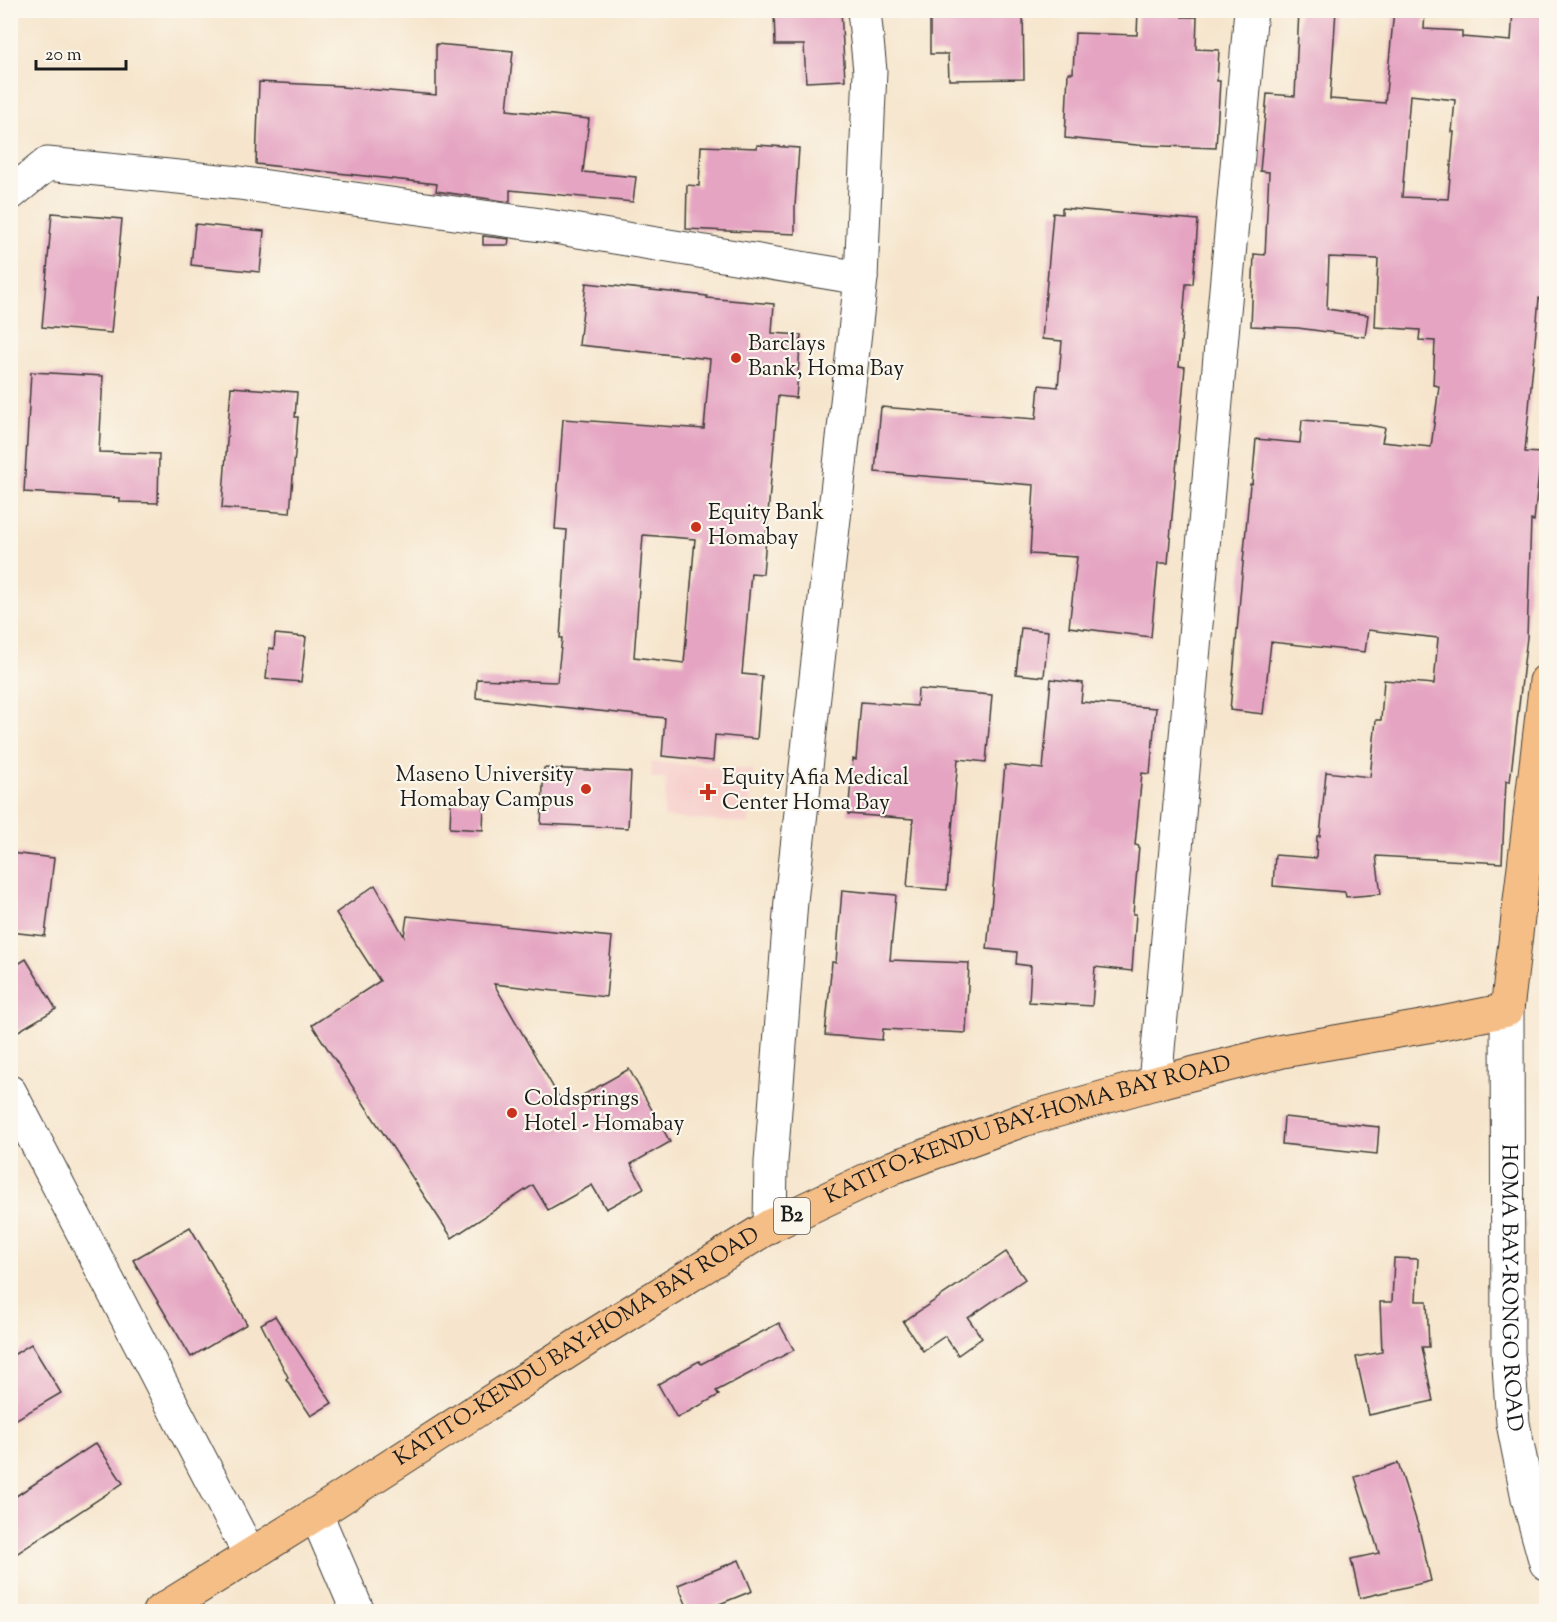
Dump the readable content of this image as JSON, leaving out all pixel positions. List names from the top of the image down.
{
  "streets": {
    "highway": ["KATITO-KENDU BAY-HOMA BAY ROAD", "B2"],
    "street": ["HOMA BAY-RONGO ROAD"]
  },
  "crossings": [
    ["KATITO-KENDU BAY-HOMA BAY ROAD", "HOMA BAY-RONGO ROAD"]
  ],
  "places": {
    "other": [
      "Barclays Bank, Homa Bay",
      "Equity Bank Homabay",
      "Maseno University Homabay Campus",
      "Coldsprings Hotel - Homabay"
    ],
    "health": ["Equity Afia Medical Center Homa Bay"]
  },
  "scale_bar": "20 m"
}
